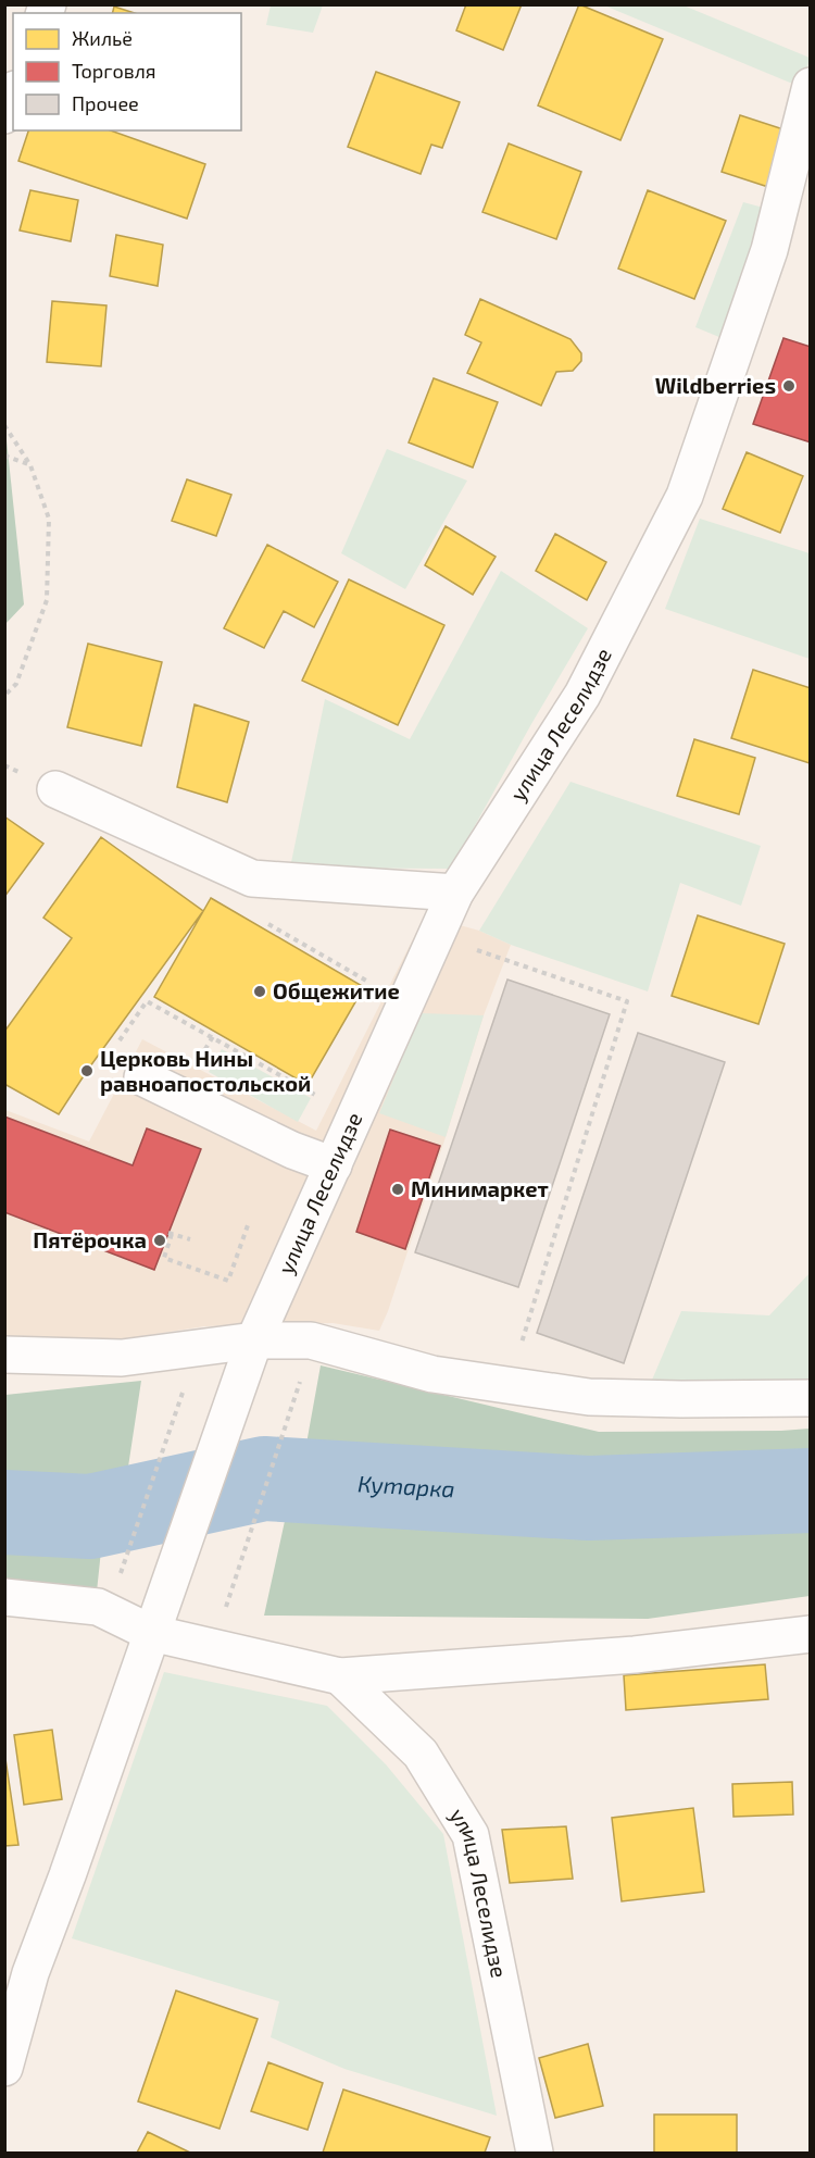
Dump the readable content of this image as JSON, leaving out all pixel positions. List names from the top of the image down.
{
  "streets": {
    "street": ["улица Леселидзе"]
  },
  "water": ["Кутарка"],
  "places": [
    "Wildberries",
    "Общежитие",
    "Церковь Нины равноапостольской",
    "Минимаркет",
    "Пятёрочка"
  ],
  "legend": ["Жильё", "Торговля", "Прочее"]
}
